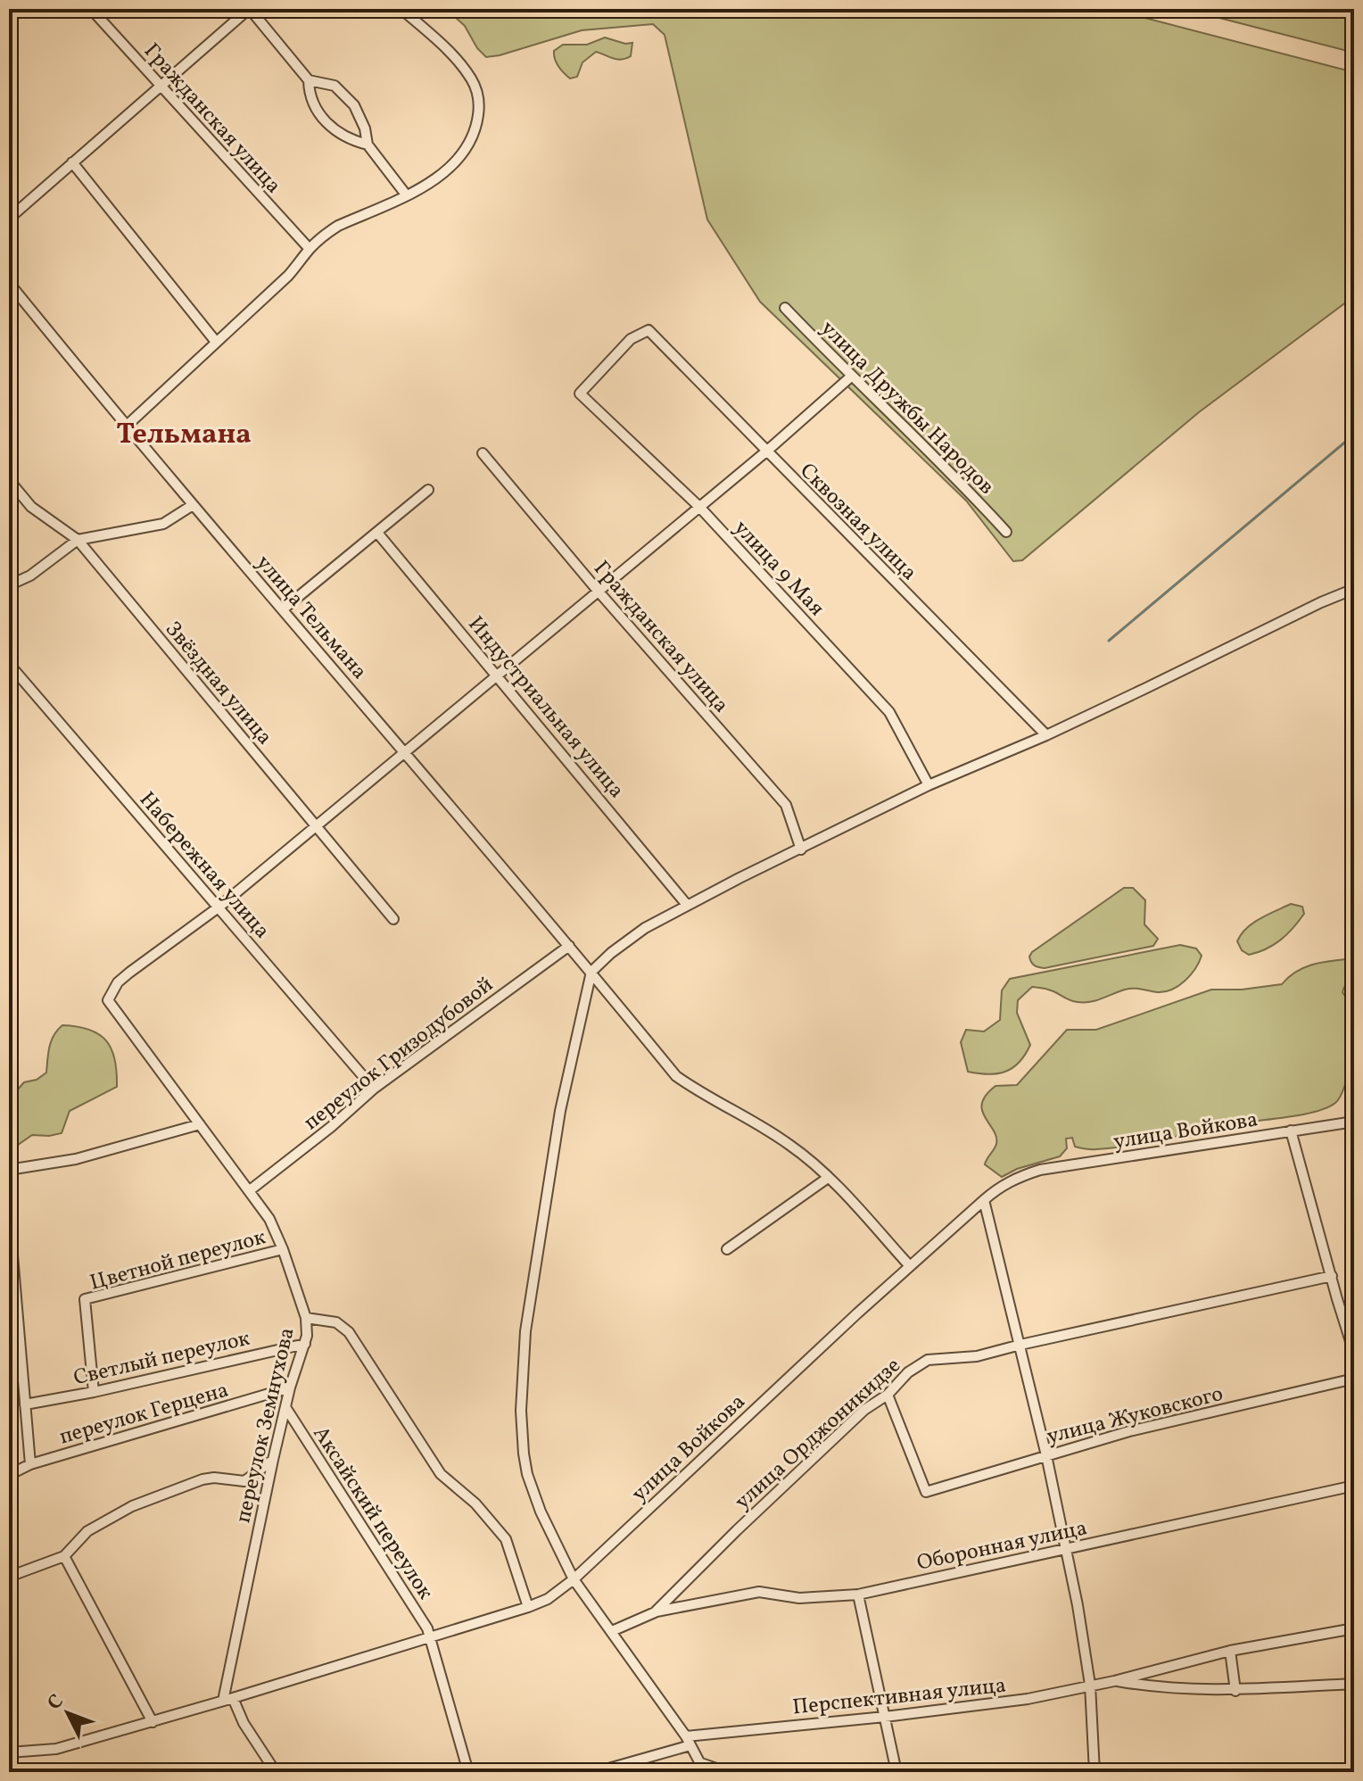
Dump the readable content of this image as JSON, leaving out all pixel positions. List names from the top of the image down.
{
  "streets": {
    "street": [
      "Гражданская улица",
      "улица Дружбы Народов",
      "Сквозная улица",
      "улица 9 Мая",
      "улица Тельмана",
      "Звёздная улица",
      "Индустриальная улица",
      "Набережная улица",
      "переулок Гризодубовой",
      "улица Войкова",
      "Цветной переулок",
      "Светлый переулок",
      "переулок Герцена",
      "улица Жуковского",
      "переулок Земнухова",
      "улица Орджоникидзе",
      "Аксайский переулок",
      "Оборонная улица",
      "Перспективная улица"
    ]
  },
  "crossings": [
    ["Сквозная улица", "улица 9 Мая"],
    ["улица Тельмана", "переулок Гризодубовой"],
    ["улица Тельмана", "улица Войкова"],
    ["Набережная улица", "переулок Гризодубовой"],
    ["Набережная улица", "переулок Земнухова"],
    ["переулок Гризодубовой", "переулок Земнухова"],
    ["улица Войкова", "переулок Земнухова"],
    ["улица Войкова", "Аксайский переулок"],
    ["Цветной переулок", "Светлый переулок"],
    ["Цветной переулок", "переулок Земнухова"],
    ["Светлый переулок", "переулок Земнухова"],
    ["переулок Герцена", "переулок Земнухова"],
    ["улица Жуковского", "улица Орджоникидзе"],
    ["переулок Земнухова", "Аксайский переулок"],
    ["улица Орджоникидзе", "Оборонная улица"]
  ],
  "districts": ["Тельмана"],
  "north": "top left"
}
